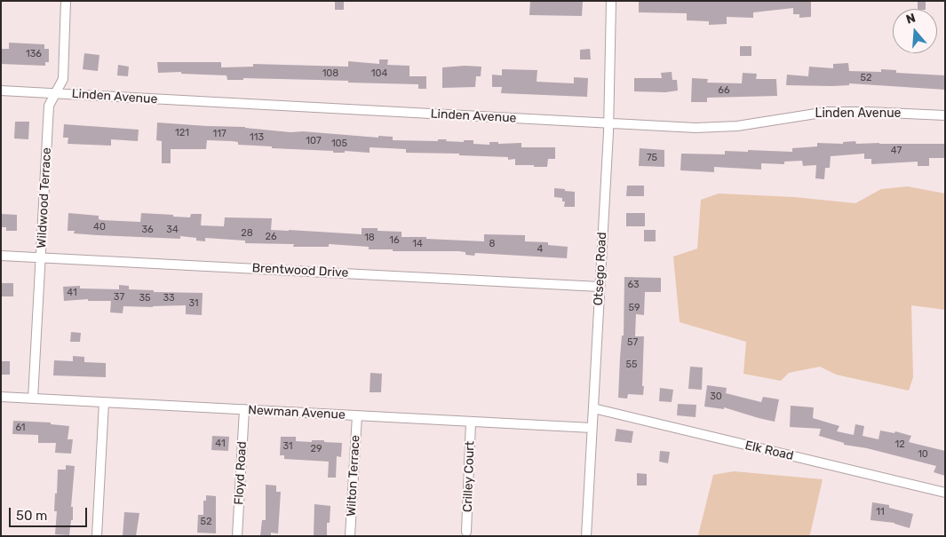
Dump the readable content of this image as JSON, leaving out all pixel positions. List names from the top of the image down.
{
  "streets": {
    "street": [
      "Linden Avenue",
      "Wildwood Terrace",
      "Otsego Road",
      "Brentwood Drive",
      "Newman Avenue",
      "Elk Road",
      "Floyd Road",
      "Wilton Terrace",
      "Crilley Court"
    ]
  },
  "crossings": [
    ["Linden Avenue", "Wildwood Terrace"],
    ["Linden Avenue", "Otsego Road"],
    ["Wildwood Terrace", "Brentwood Drive"],
    ["Wildwood Terrace", "Newman Avenue"],
    ["Otsego Road", "Brentwood Drive"],
    ["Otsego Road", "Newman Avenue"],
    ["Otsego Road", "Elk Road"],
    ["Newman Avenue", "Floyd Road"],
    ["Newman Avenue", "Wilton Terrace"],
    ["Newman Avenue", "Crilley Court"]
  ],
  "house_numbers": [
    "136",
    "108",
    "104",
    "52",
    "66",
    "121",
    "117",
    "113",
    "107",
    "105",
    "47",
    "75",
    "40",
    "36",
    "34",
    "28",
    "26",
    "18",
    "16",
    "14",
    "8",
    "4",
    "63",
    "41",
    "37",
    "35",
    "33",
    "31",
    "59",
    "57",
    "55",
    "30",
    "61",
    "41",
    "12",
    "31",
    "29",
    "10",
    "11",
    "52"
  ],
  "scale_bar": "50 m",
  "north": "top"
}
